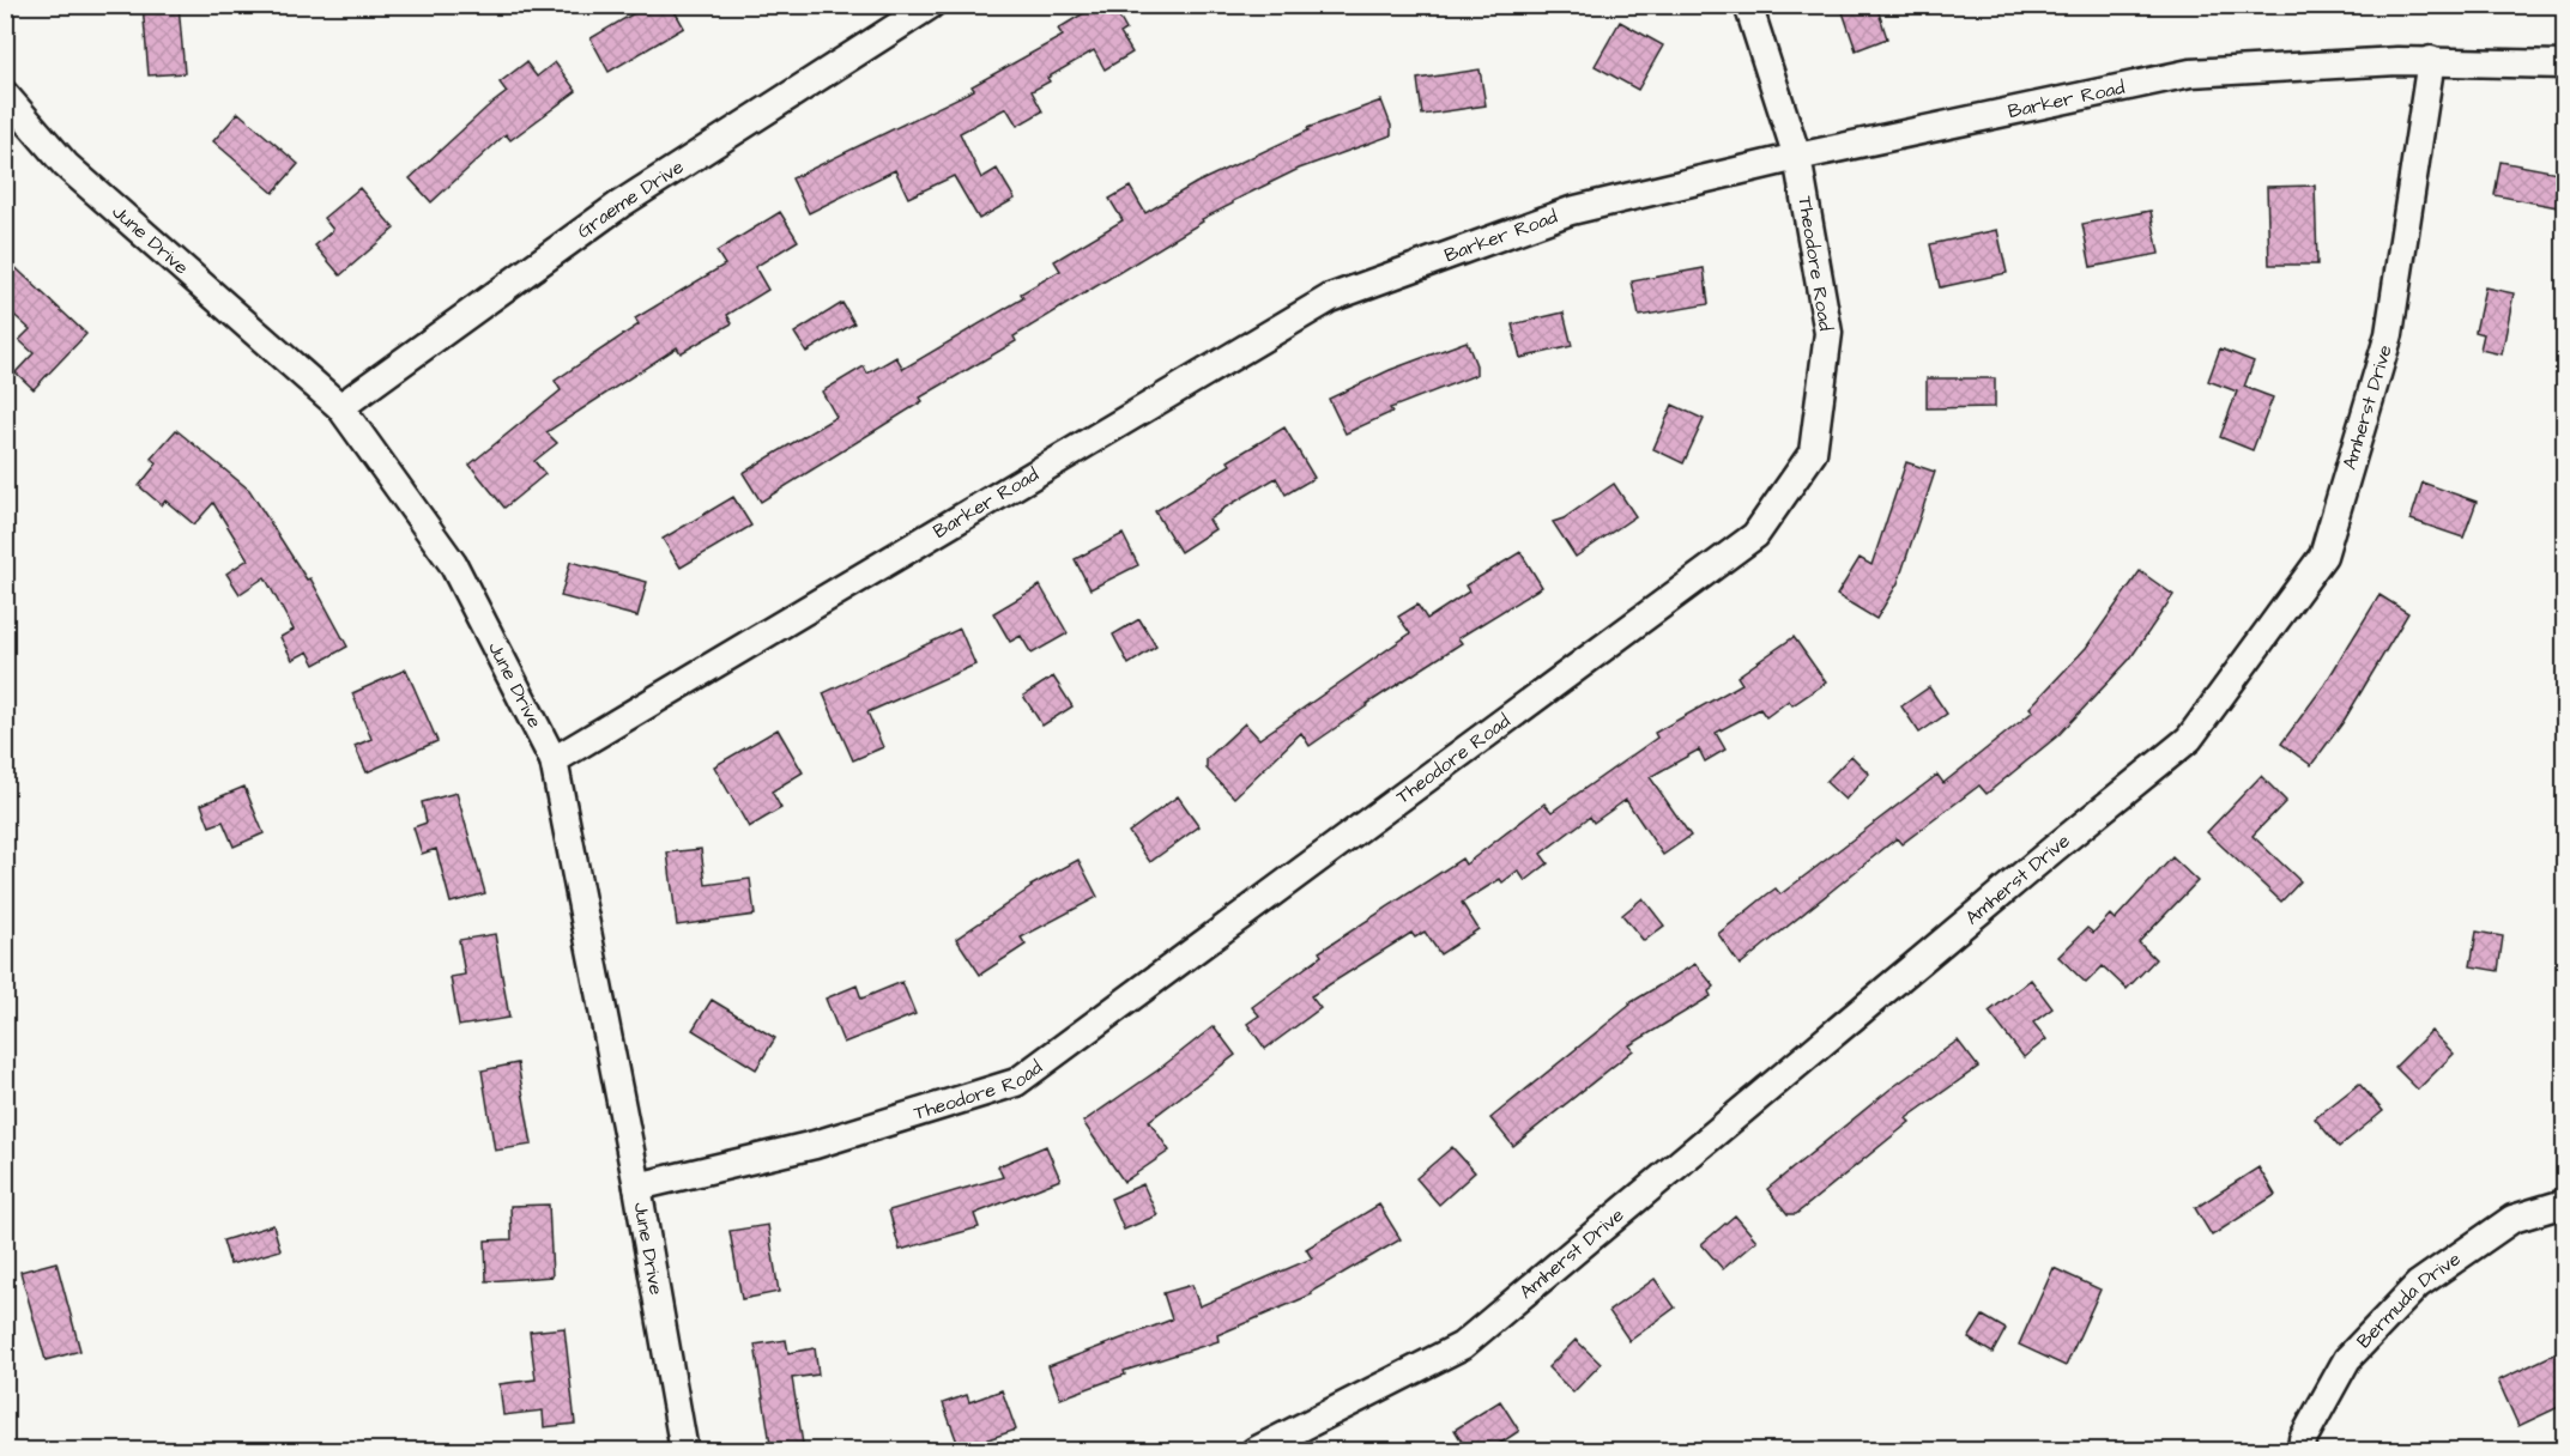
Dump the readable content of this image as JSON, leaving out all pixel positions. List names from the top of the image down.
{
  "streets": {
    "street": [
      "Barker Road",
      "Graeme Drive",
      "June Drive",
      "Theodore Road",
      "Amherst Drive",
      "Bermuda Drive"
    ]
  },
  "crossings": [
    ["Barker Road", "June Drive"],
    ["Barker Road", "Theodore Road"],
    ["Barker Road", "Amherst Drive"],
    ["Graeme Drive", "June Drive"],
    ["June Drive", "Theodore Road"]
  ]
}
